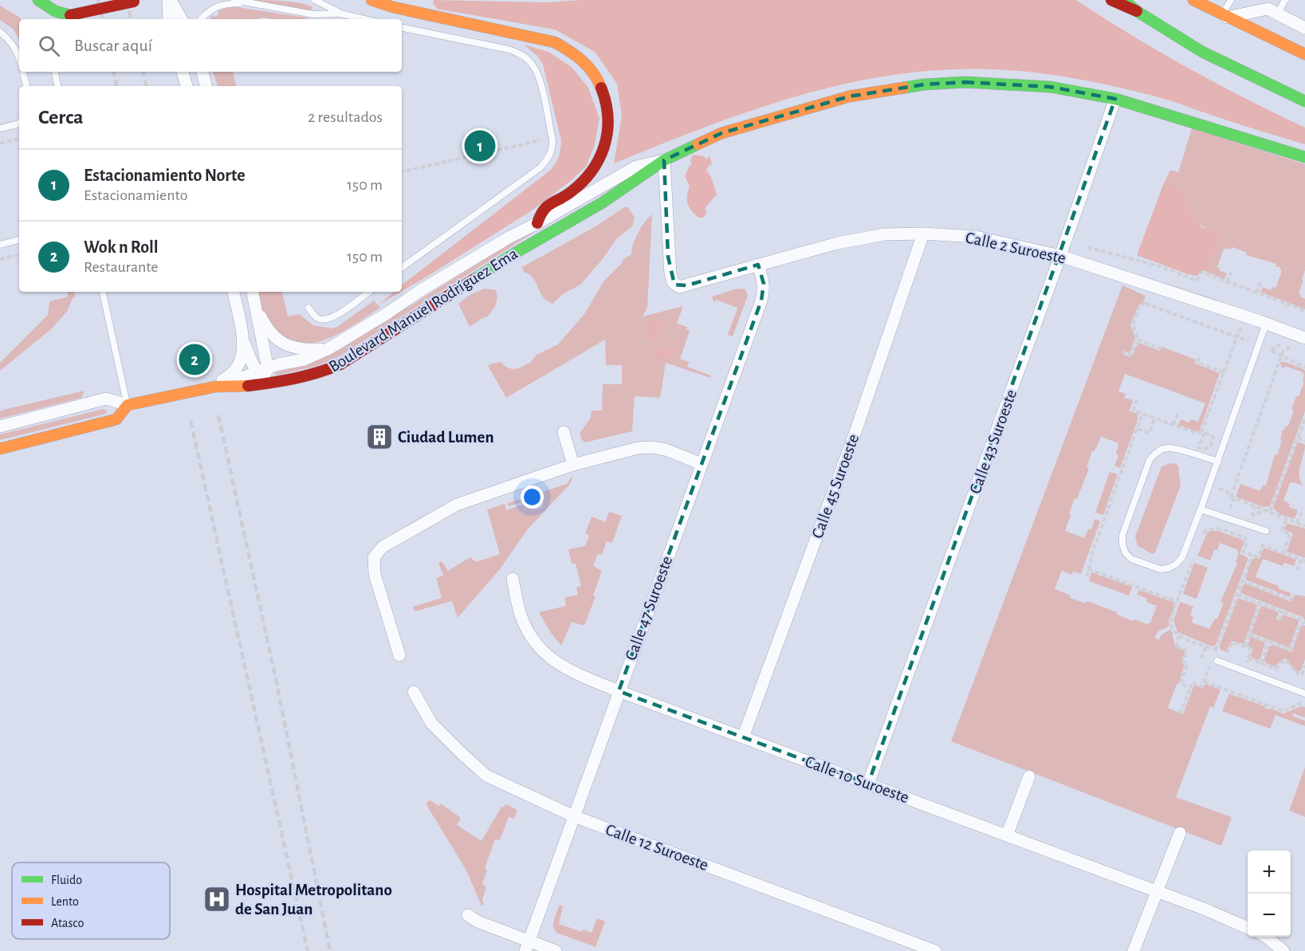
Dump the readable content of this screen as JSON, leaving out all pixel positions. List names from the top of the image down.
{
  "streets": {
    "main road": ["Boulevard Manuel Rodríguez Ema"],
    "street": [
      "Calle 2 Suroeste",
      "Calle 43 Suroeste",
      "Calle 45 Suroeste",
      "Calle 47 Suroeste",
      "Calle 10 Suroeste",
      "Calle 12 Suroeste"
    ]
  },
  "crossings": [
    ["Calle 2 Suroeste", "Boulevard Manuel Rodríguez Ema"],
    ["Calle 2 Suroeste", "Calle 43 Suroeste"],
    ["Calle 2 Suroeste", "Calle 45 Suroeste"],
    ["Calle 2 Suroeste", "Calle 47 Suroeste"],
    ["Boulevard Manuel Rodríguez Ema", "Calle 43 Suroeste"],
    ["Calle 43 Suroeste", "Calle 10 Suroeste"],
    ["Calle 45 Suroeste", "Calle 10 Suroeste"],
    ["Calle 47 Suroeste", "Calle 10 Suroeste"],
    ["Calle 47 Suroeste", "Calle 12 Suroeste"]
  ],
  "places": {
    "building": ["Ciudad Lumen"],
    "hospital": ["Hospital Metropolitano de San Juan"]
  },
  "legend": ["Fluido", "Lento", "Atasco"],
  "page": {
    "search": "Buscar aquí",
    "heading": ["Cerca", "2 resultados"],
    "pins": ["1", "2"],
    "list": [
      {
        "mark": "1",
        "name": "Estacionamiento Norte",
        "note": "Estacionamiento",
        "value": "150 m"
      },
      {
        "mark": "2",
        "name": "Wok n Roll",
        "note": "Restaurante",
        "value": "150 m"
      }
    ],
    "map_buttons": ["+", "−"]
  }
}
